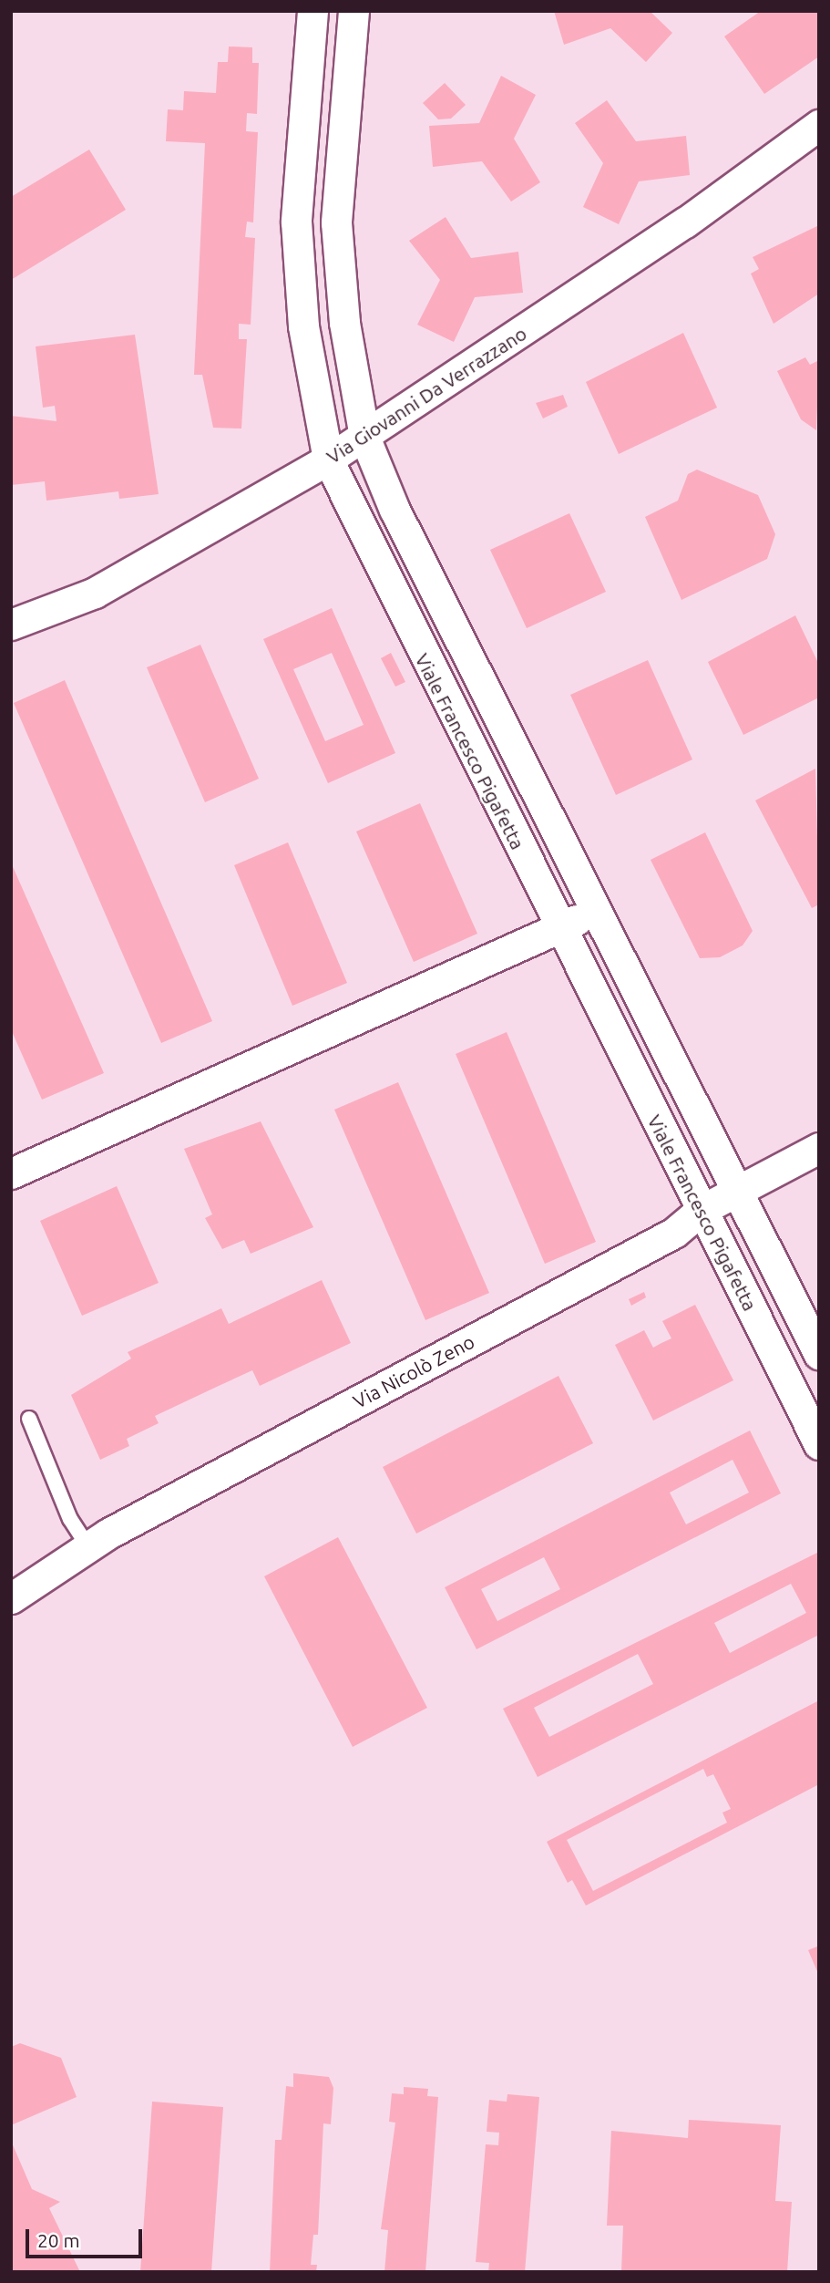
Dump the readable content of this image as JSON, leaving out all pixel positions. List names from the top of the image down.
{
  "streets": {
    "street": ["Via Giovanni Da Verrazzano", "Viale Francesco Pigafetta", "Via Nicolò Zeno"]
  },
  "crossings": [
    ["Via Giovanni Da Verrazzano", "Viale Francesco Pigafetta"],
    ["Viale Francesco Pigafetta", "Via Nicolò Zeno"]
  ],
  "scale_bar": "20 m"
}
